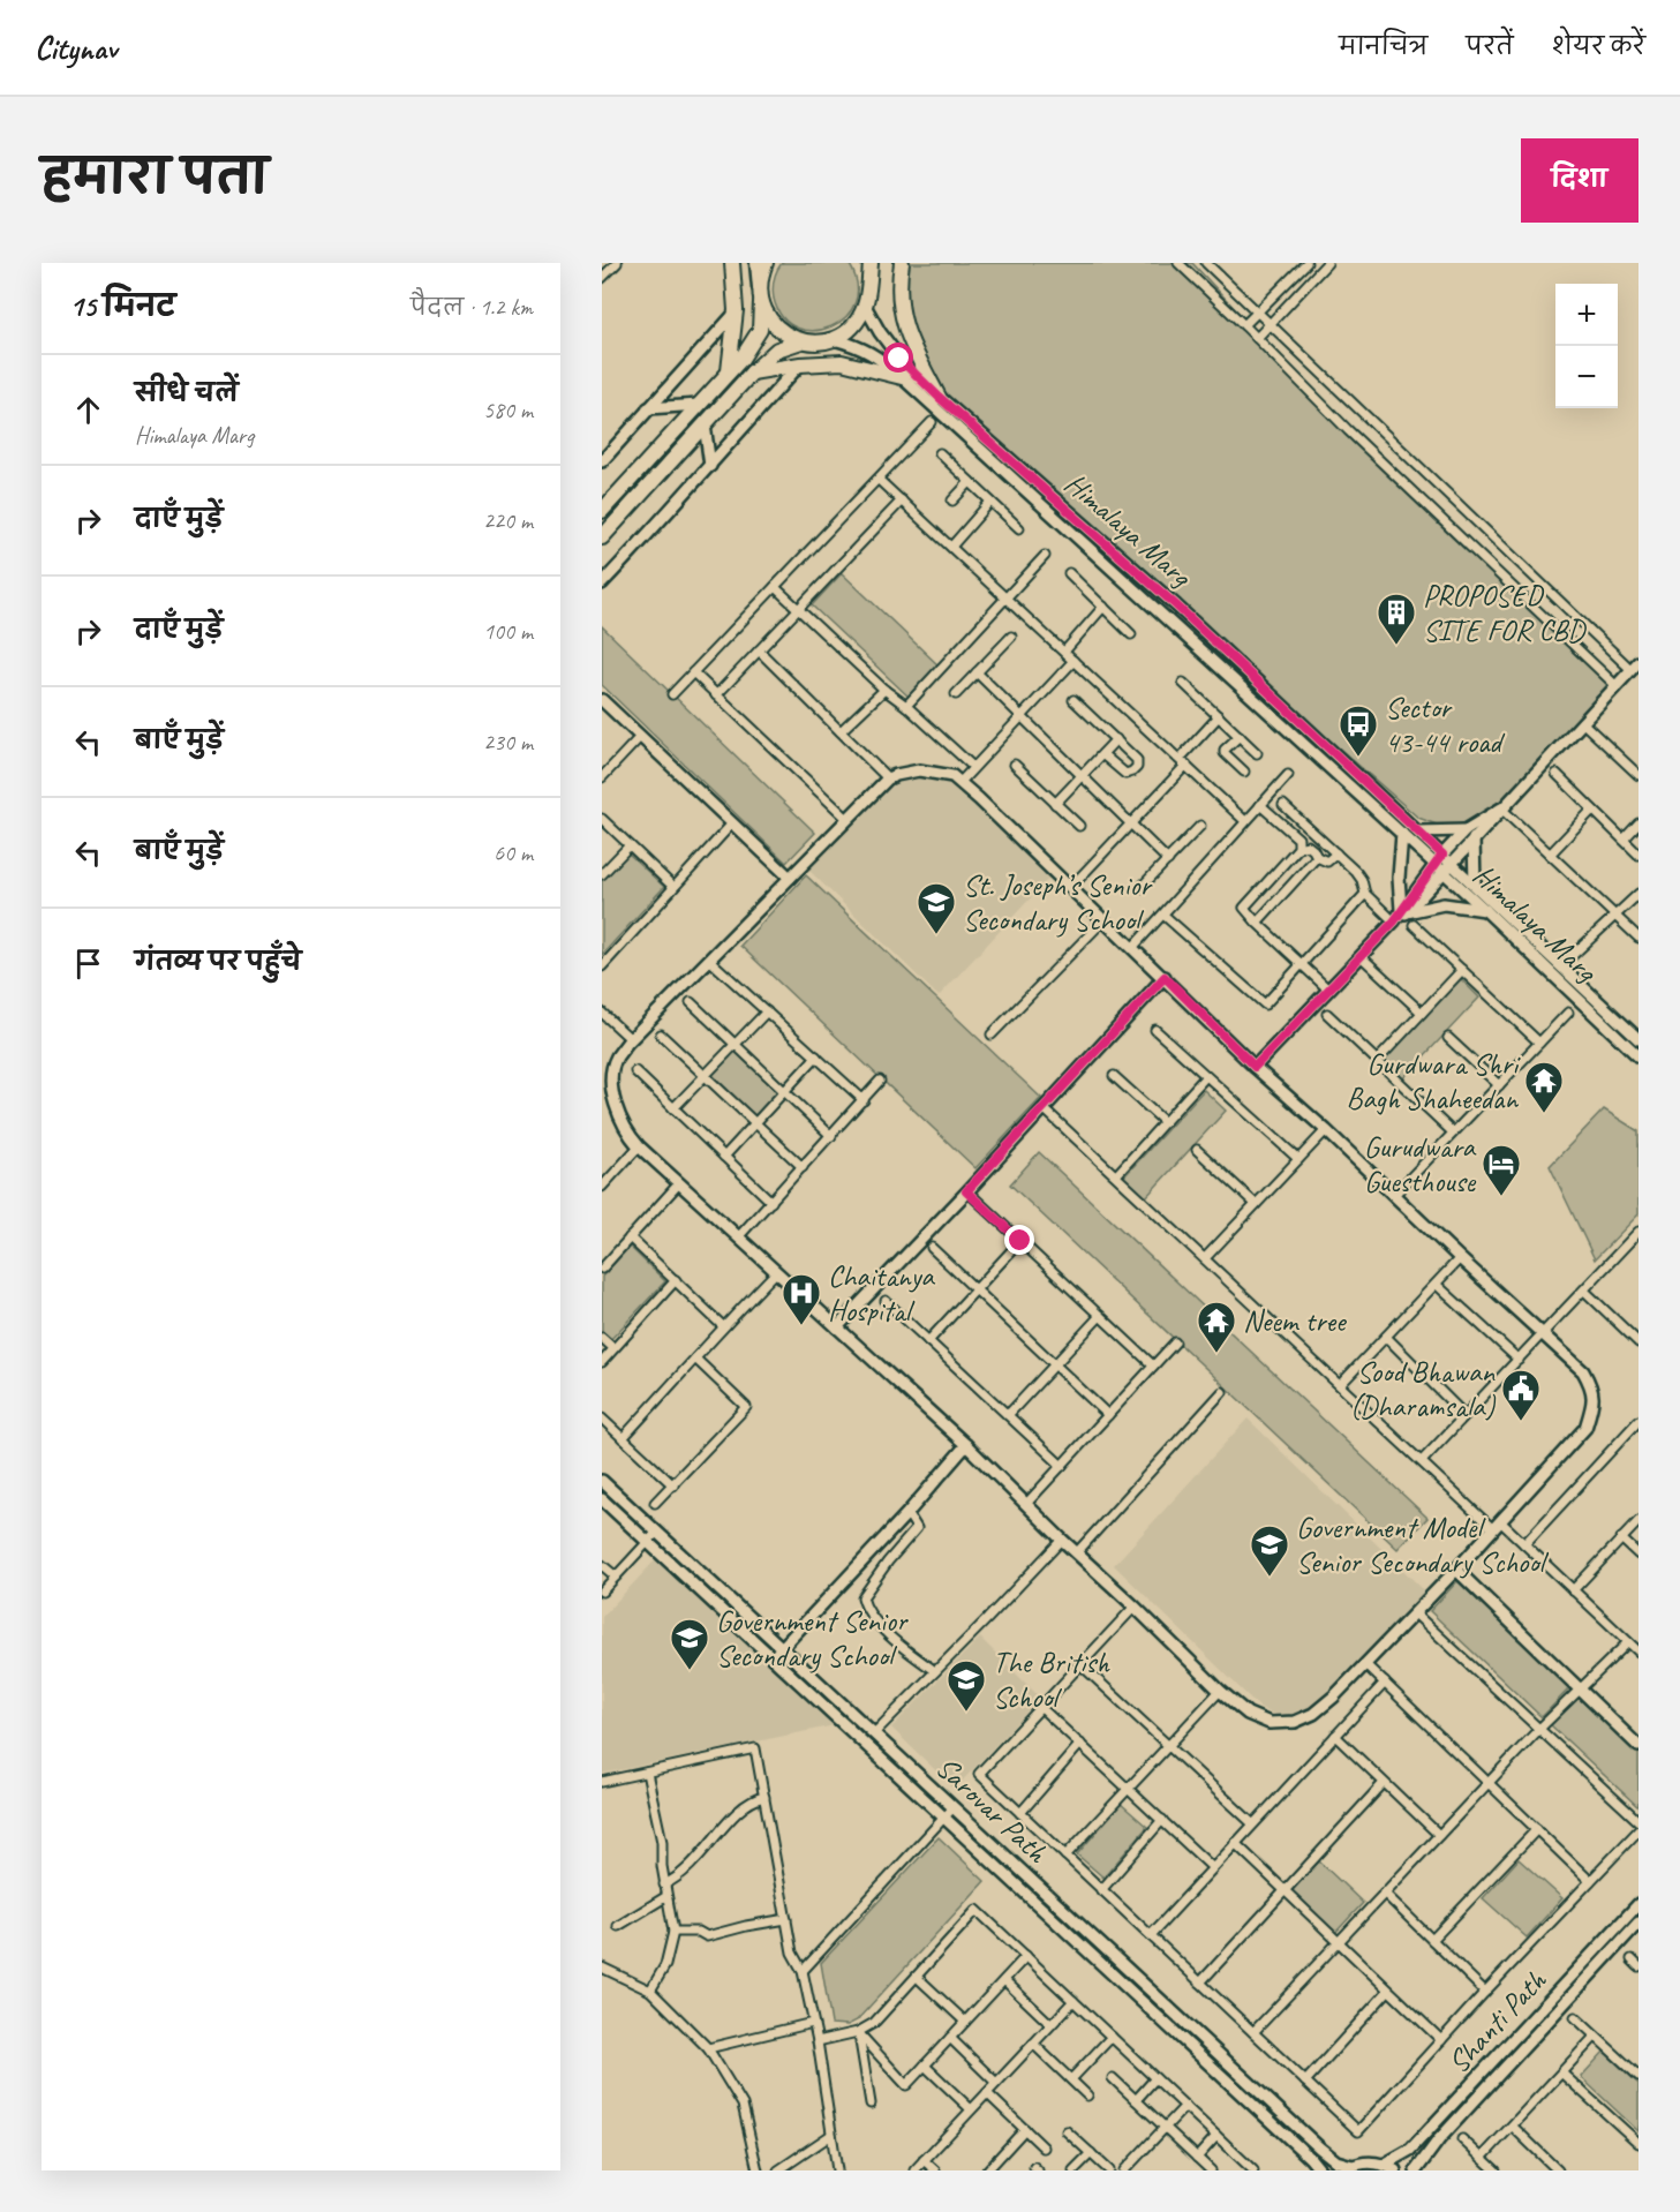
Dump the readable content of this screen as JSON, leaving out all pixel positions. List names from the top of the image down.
{
  "streets": {
    "street": ["Himalaya Marg", "Sarovar Path", "Shanti Path"]
  },
  "places": {
    "building": ["PROPOSED SITE FOR CBD"],
    "bus stop": ["Sector 43-44 road"],
    "school or university": [
      "St. Joseph’s Senior Secondary School",
      "Government Model Senior Secondary School",
      "Government Senior Secondary School",
      "The British School"
    ],
    "temple": ["Gurdwara Shri Bagh Shaheedan", "Neem tree"],
    "hotel": ["Gurudwara Guesthouse"],
    "hospital": ["Chaitanya Hospital"],
    "public building": ["Sood Bhawan (Dharamsala)"]
  },
  "page": {
    "header": "Citynav",
    "nav": ["मानचित्र", "परतें", "शेयर करें"],
    "title": "हमारा पता",
    "buttons": "दिशा",
    "heading": ["15 मिनट", "पैदल · 1.2 km"],
    "map_buttons": ["+", "−"],
    "list": [
      ["सीधे चलें", "Himalaya Marg", "580 m"],
      ["दाएँ मुड़ें", "220 m"],
      ["दाएँ मुड़ें", "100 m"],
      ["बाएँ मुड़ें", "230 m"],
      ["बाएँ मुड़ें", "60 m"],
      "गंतव्य पर पहुँचे"
    ]
  }
}
